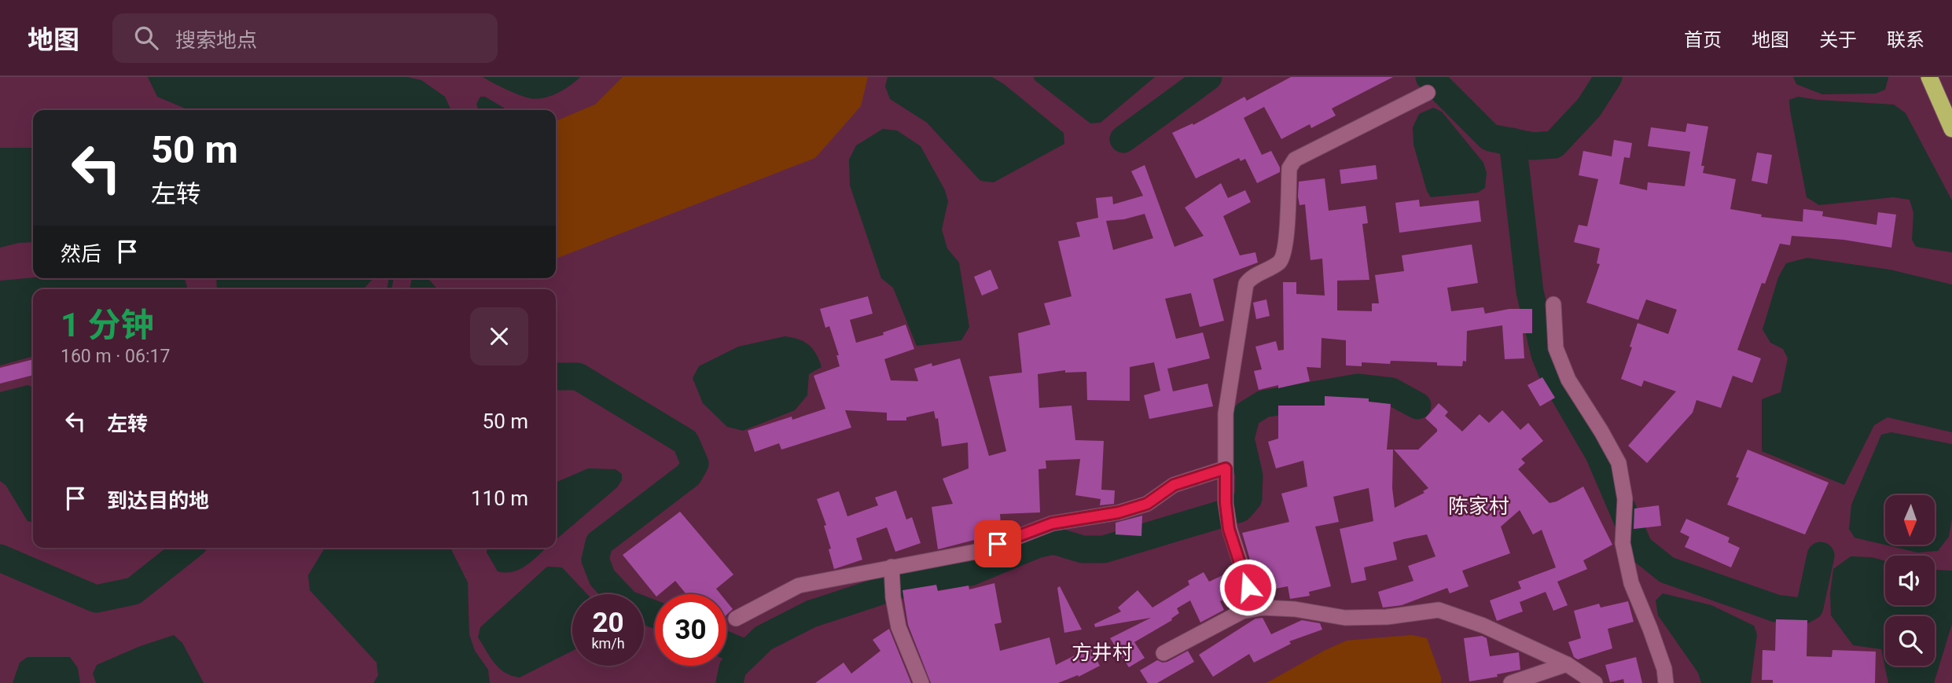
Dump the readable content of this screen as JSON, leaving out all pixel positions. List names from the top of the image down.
{
  "districts": ["陈家村", "方井村"],
  "north": "bottom",
  "page": {
    "header": "地图",
    "search": "搜索地点",
    "nav": [
      "首页",
      "地图",
      "关于",
      "联系"
    ],
    "turn": ["50 m", "左转"],
    "then": "然后",
    "heading": ["1 分钟", "160 m · 06:17"],
    "list": [
      {
        "name": "左转",
        "value": "50 m"
      },
      {
        "name": "到达目的地",
        "value": "110 m"
      }
    ],
    "speed": "20 km/h",
    "limit": "30"
  }
}
